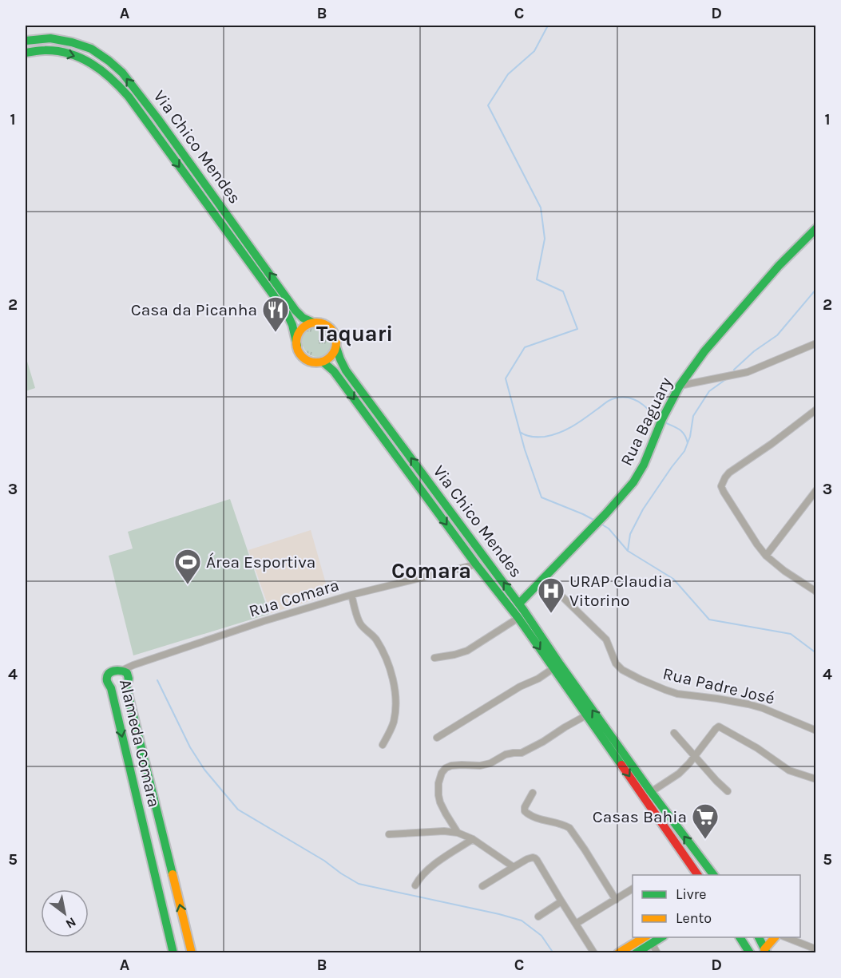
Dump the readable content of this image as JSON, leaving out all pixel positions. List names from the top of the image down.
{
  "streets": {
    "main road": ["Via Chico Mendes", "Rua Baguary", "Alameda Comara"],
    "street": ["Rua Comara", "Rua Padre José"]
  },
  "crossings": [
    ["Via Chico Mendes", "Rua Baguary"],
    ["Via Chico Mendes", "Rua Comara"],
    ["Rua Baguary", "Rua Padre José"],
    ["Rua Comara", "Alameda Comara"]
  ],
  "districts": ["Taquari", "Comara"],
  "places": {
    "restaurant": ["Casa da Picanha"],
    "sports": ["Área Esportiva"],
    "hospital": ["URAP Claudia Vitorino"],
    "supermarket": ["Casas Bahia"]
  },
  "legend": ["Livre", "Lento"],
  "north": "bottom right",
  "grid": {
    "columns": [
      "A",
      "B",
      "C",
      "D"
    ],
    "rows": [
      "1",
      "2",
      "3",
      "4",
      "5"
    ]
  }
}
